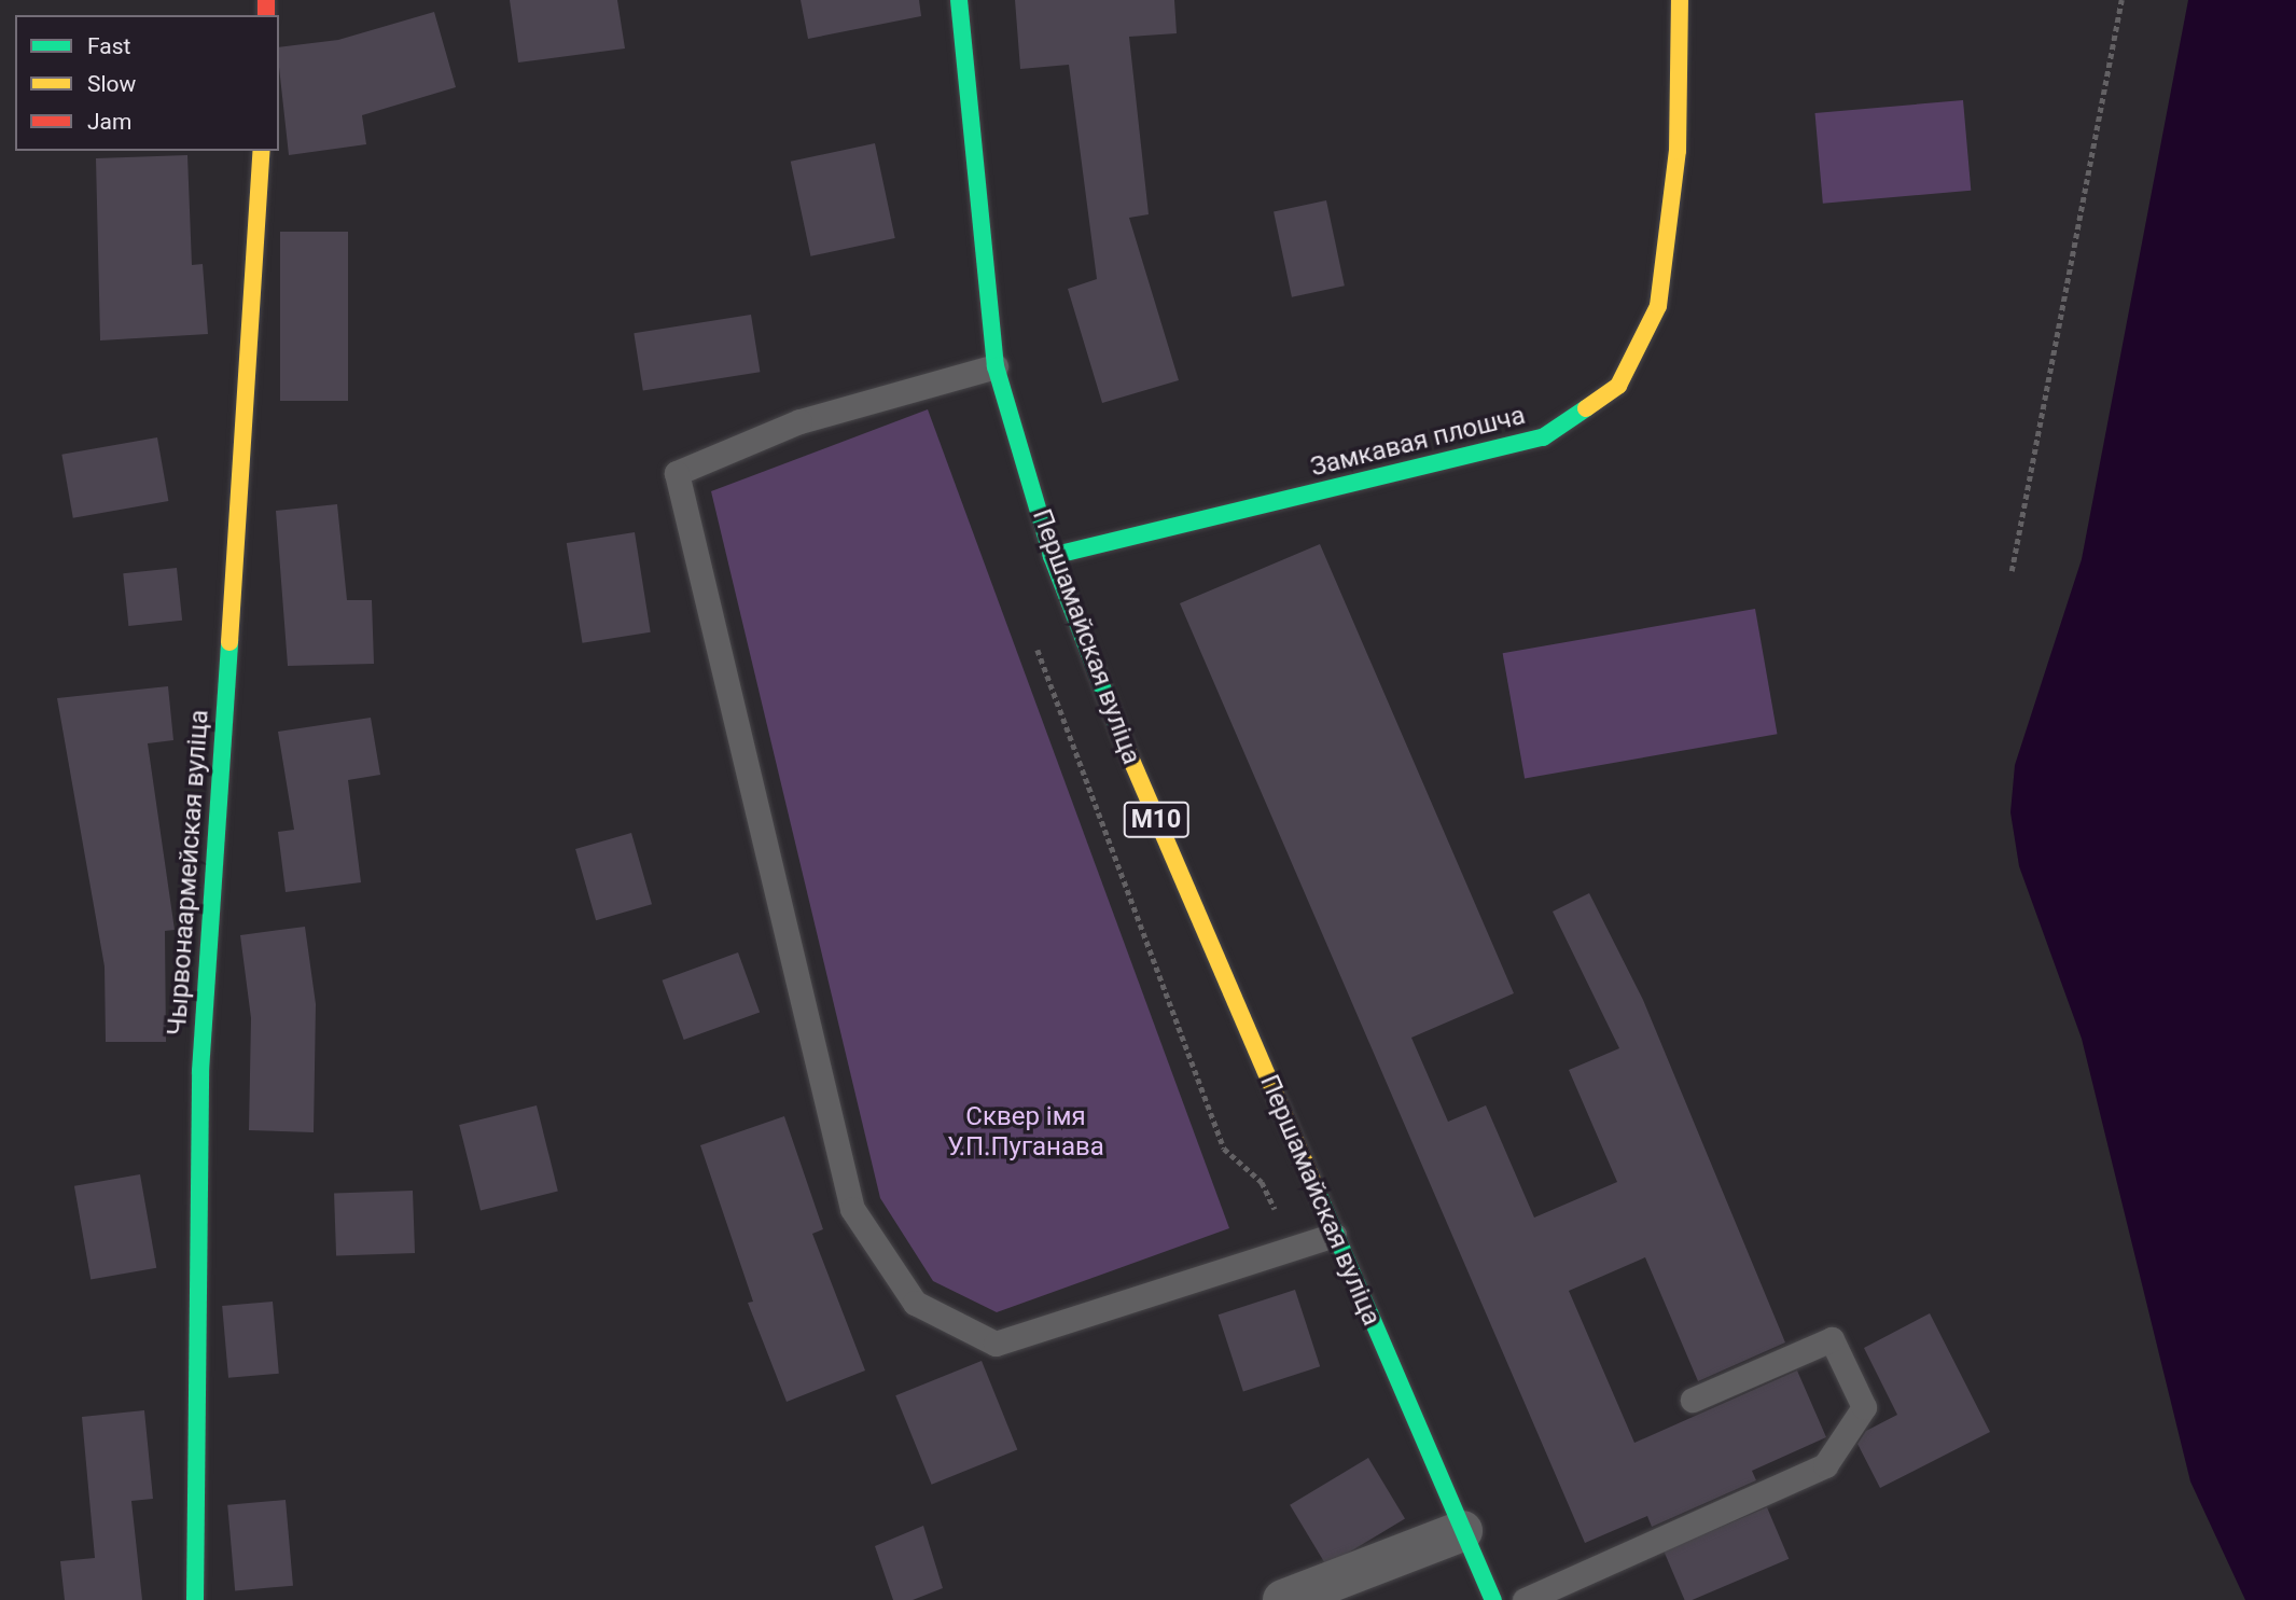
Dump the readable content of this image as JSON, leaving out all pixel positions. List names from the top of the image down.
{
  "streets": {
    "street": [
      "Замкавая плошча",
      "Першамайская вуліца",
      "М10",
      "Чырвонаармейская вуліца"
    ]
  },
  "crossings": [
    ["Замкавая плошча", "Першамайская вуліца"]
  ],
  "parks": ["Сквер імя У.П.Пуганава"],
  "legend": ["Fast", "Slow", "Jam"]
}
